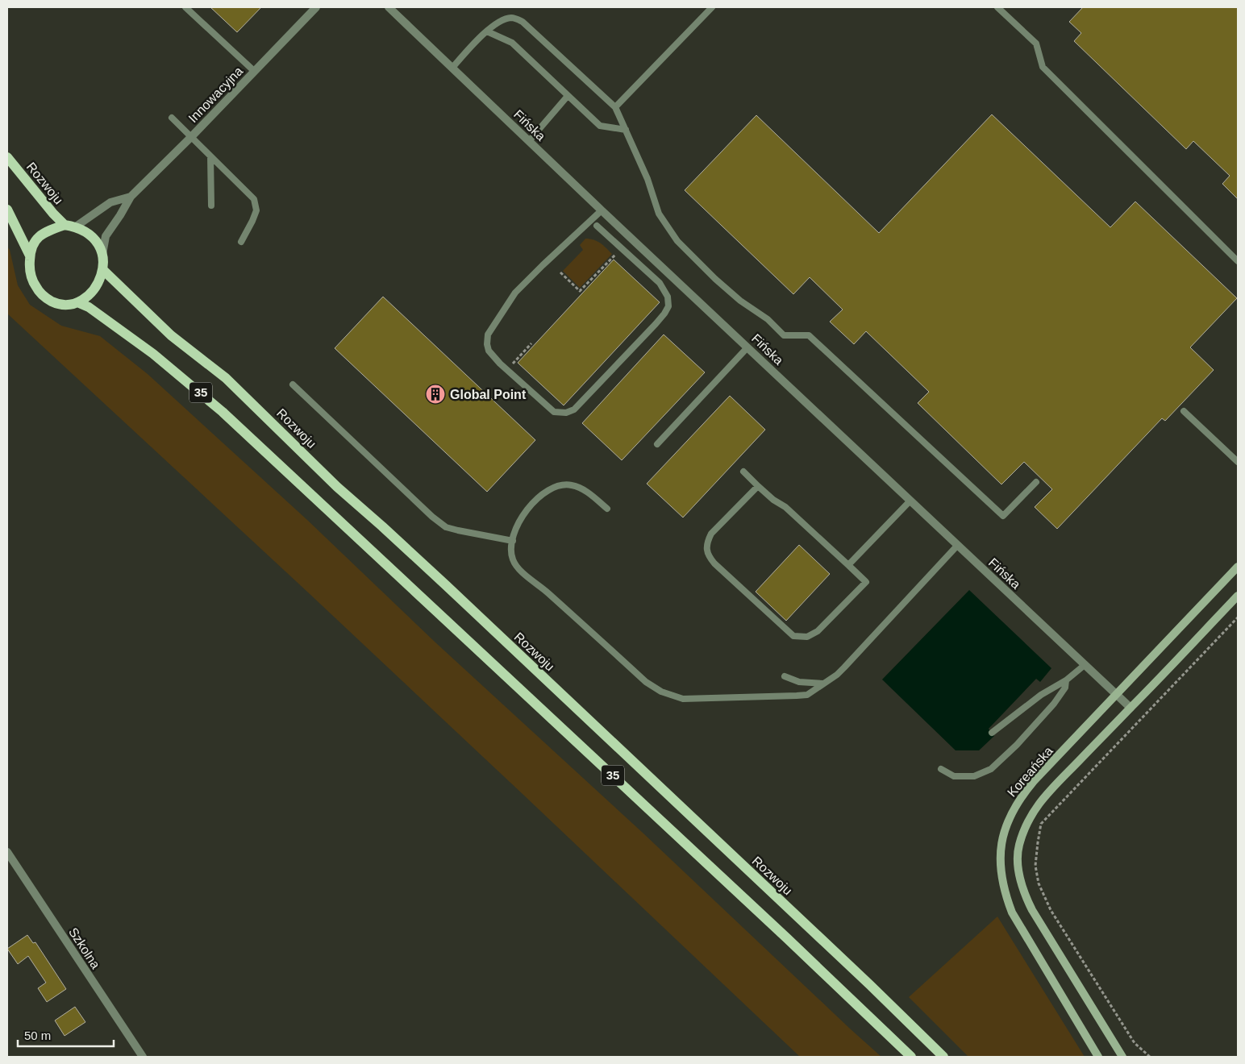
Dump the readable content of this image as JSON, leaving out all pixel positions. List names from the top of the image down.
{
  "streets": {
    "main road": ["Rozwoju", "35"],
    "street": [
      "Innowacyjna",
      "Fińska",
      "Koreańska",
      "Szkolna"
    ]
  },
  "crossings": [
    ["Innowacyjna", "Rozwoju"],
    ["Innowacyjna", "35"],
    ["Fińska", "Koreańska"],
    ["Rozwoju", "35"]
  ],
  "places": {
    "building": ["Global Point"]
  },
  "scale_bar": "50 m"
}
